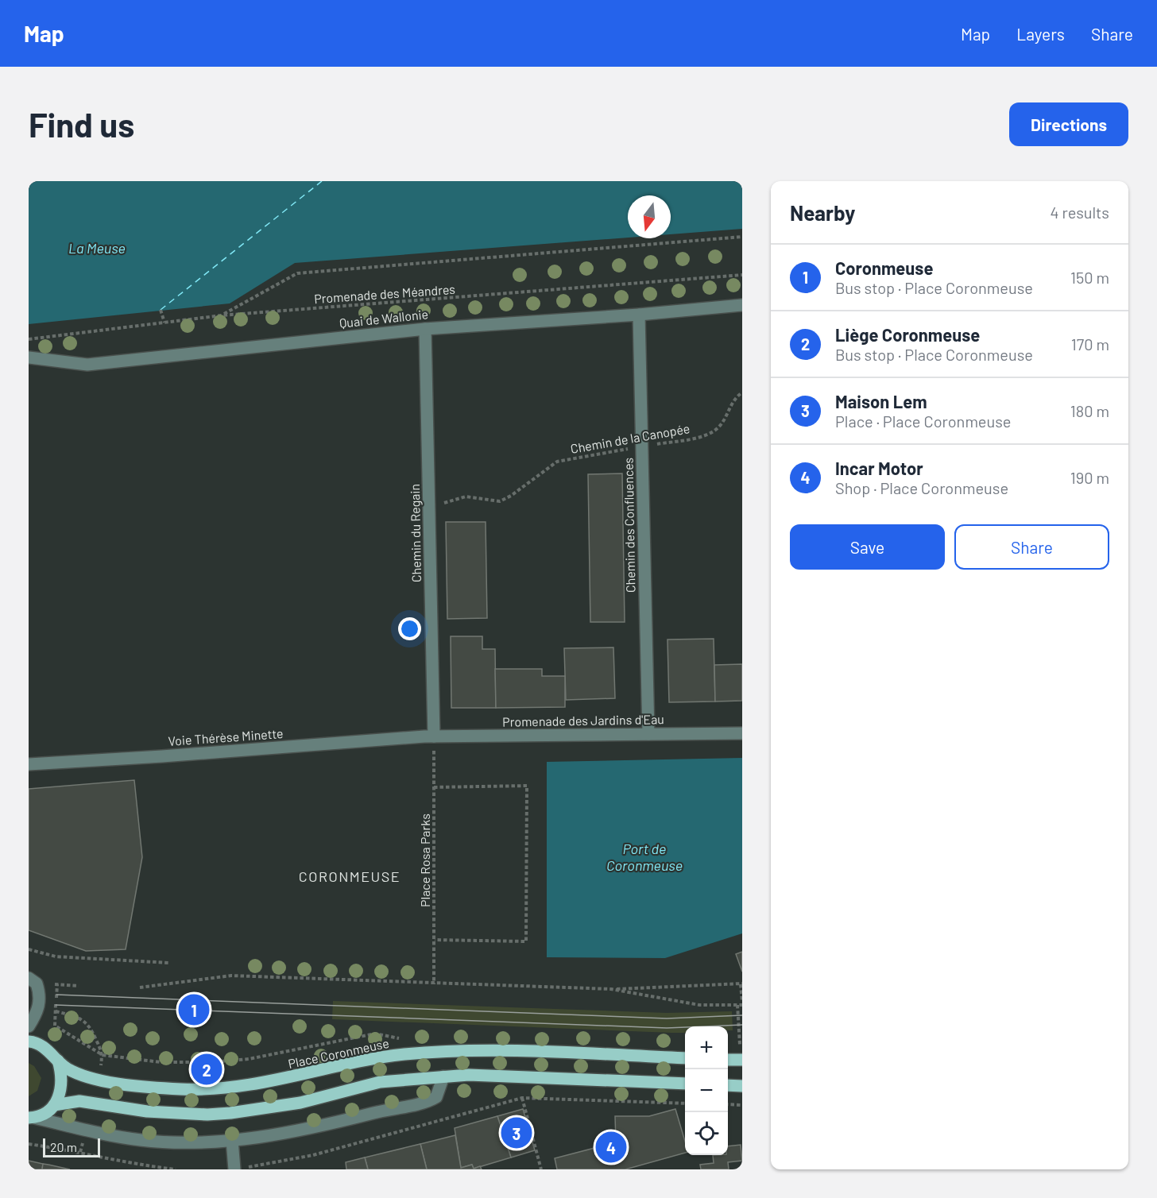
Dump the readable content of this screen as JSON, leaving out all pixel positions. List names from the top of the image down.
{
  "streets": {
    "main road": ["Place Coronmeuse"],
    "street": [
      "Quai de Wallonie",
      "Chemin des Confluences",
      "Chemin du Regain",
      "Promenade des Jardins d'Eau",
      "Voie Thérèse Minette"
    ],
    "path": ["Promenade des Méandres", "Chemin de la Canopée", "Place Rosa Parks"]
  },
  "crossings": [
    ["Quai de Wallonie", "Chemin des Confluences"],
    ["Quai de Wallonie", "Chemin du Regain"],
    ["Chemin de la Canopée", "Chemin des Confluences"],
    ["Chemin de la Canopée", "Chemin du Regain"],
    ["Chemin des Confluences", "Promenade des Jardins d'Eau"],
    ["Chemin du Regain", "Promenade des Jardins d'Eau"],
    ["Chemin du Regain", "Voie Thérèse Minette"],
    ["Chemin du Regain", "Place Rosa Parks"],
    ["Promenade des Jardins d'Eau", "Voie Thérèse Minette"],
    ["Promenade des Jardins d'Eau", "Place Rosa Parks"],
    ["Voie Thérèse Minette", "Place Rosa Parks"]
  ],
  "districts": ["CORONMEUSE"],
  "water": ["La Meuse", "Port de Coronmeuse"],
  "scale_bar": "20 m",
  "north": "bottom",
  "page": {
    "header": "Map",
    "nav": ["Map", "Layers", "Share"],
    "buttons": [
      "Directions",
      ["Save", "Share"]
    ],
    "title": "Find us",
    "heading": ["Nearby", "4 results"],
    "list": [
      {
        "mark": "1",
        "name": "Coronmeuse",
        "note": "Bus stop · Place Coronmeuse",
        "value": "150 m"
      },
      {
        "mark": "2",
        "name": "Liège Coronmeuse",
        "note": "Bus stop · Place Coronmeuse",
        "value": "170 m"
      },
      {
        "mark": "3",
        "name": "Maison Lem",
        "note": "Place · Place Coronmeuse",
        "value": "180 m"
      },
      {
        "mark": "4",
        "name": "Incar Motor",
        "note": "Shop · Place Coronmeuse",
        "value": "190 m"
      }
    ],
    "pins": [
      "1",
      "2",
      "3",
      "4"
    ],
    "map_buttons": ["+", "−"],
    "scale": "20 m"
  }
}
